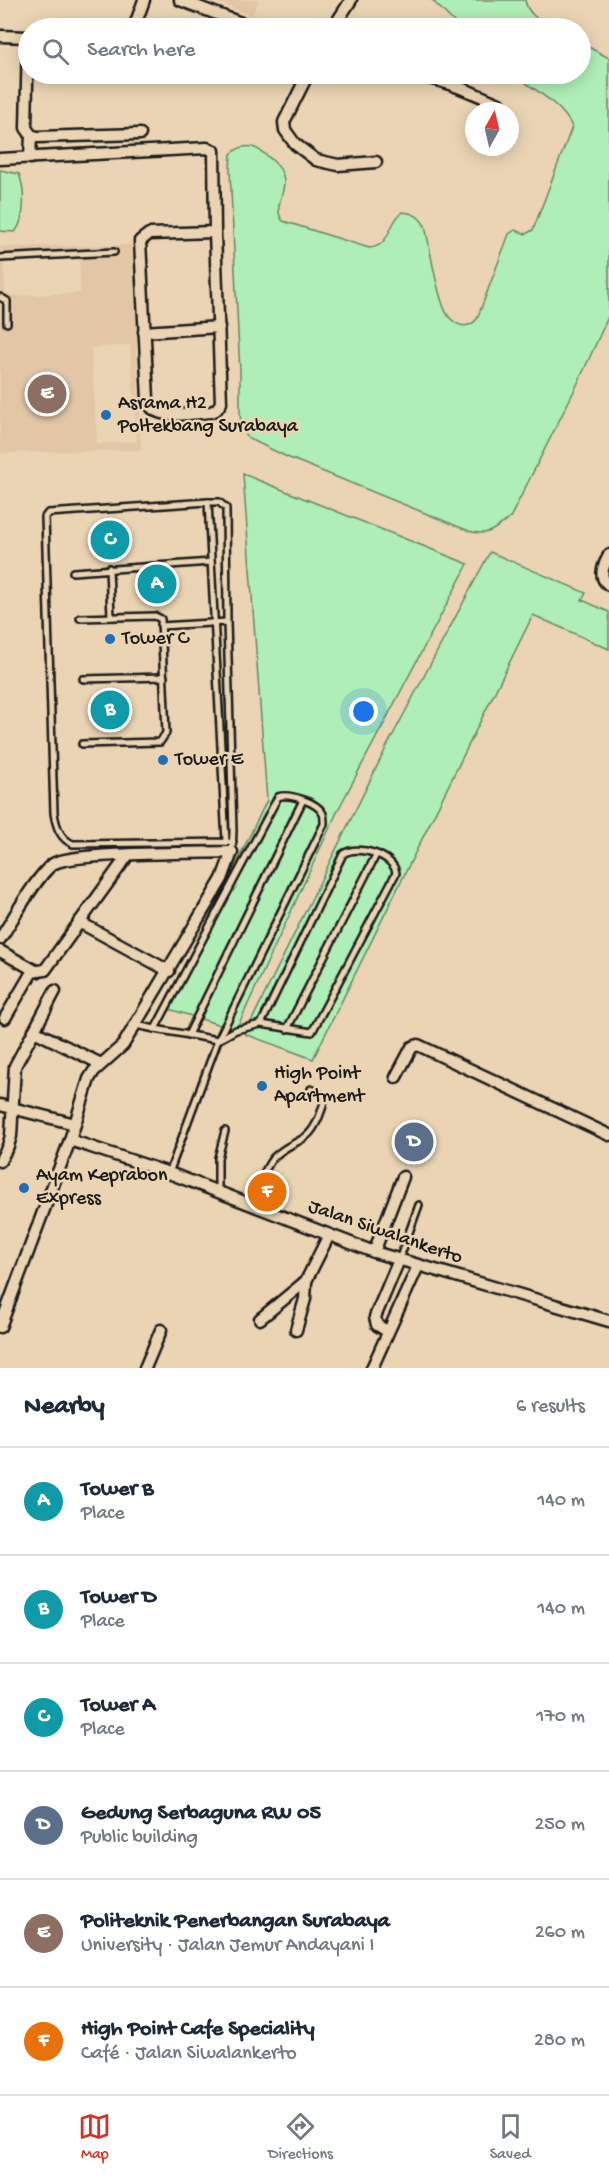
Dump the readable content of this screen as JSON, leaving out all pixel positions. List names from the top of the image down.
{
  "streets": {
    "street": ["Jalan Siwalankerto"]
  },
  "places": [
    "Asrama H2 Poltekbang Surabaya",
    "Tower C",
    "Tower E",
    "High Point Apartment",
    "Ayam Keprabon Express"
  ],
  "north": "top",
  "page": {
    "search": "Search here",
    "pins": [
      "E",
      "C",
      "A",
      "B",
      "D",
      "F"
    ],
    "heading": ["Nearby", "6 results"],
    "list": [
      {
        "mark": "A",
        "name": "Tower B",
        "note": "Place",
        "value": "140 m"
      },
      {
        "mark": "B",
        "name": "Tower D",
        "note": "Place",
        "value": "140 m"
      },
      {
        "mark": "C",
        "name": "Tower A",
        "note": "Place",
        "value": "170 m"
      },
      {
        "mark": "D",
        "name": "Gedung Serbaguna RW 05",
        "note": "Public building",
        "value": "250 m"
      },
      {
        "mark": "E",
        "name": "Politeknik Penerbangan Surabaya",
        "note": "University · Jalan Jemur Andayani I",
        "value": "260 m"
      },
      {
        "mark": "F",
        "name": "High Point Cafe Speciality",
        "note": "Café · Jalan Siwalankerto",
        "value": "280 m"
      }
    ],
    "nav": ["Map", "Directions", "Saved"]
  }
}
